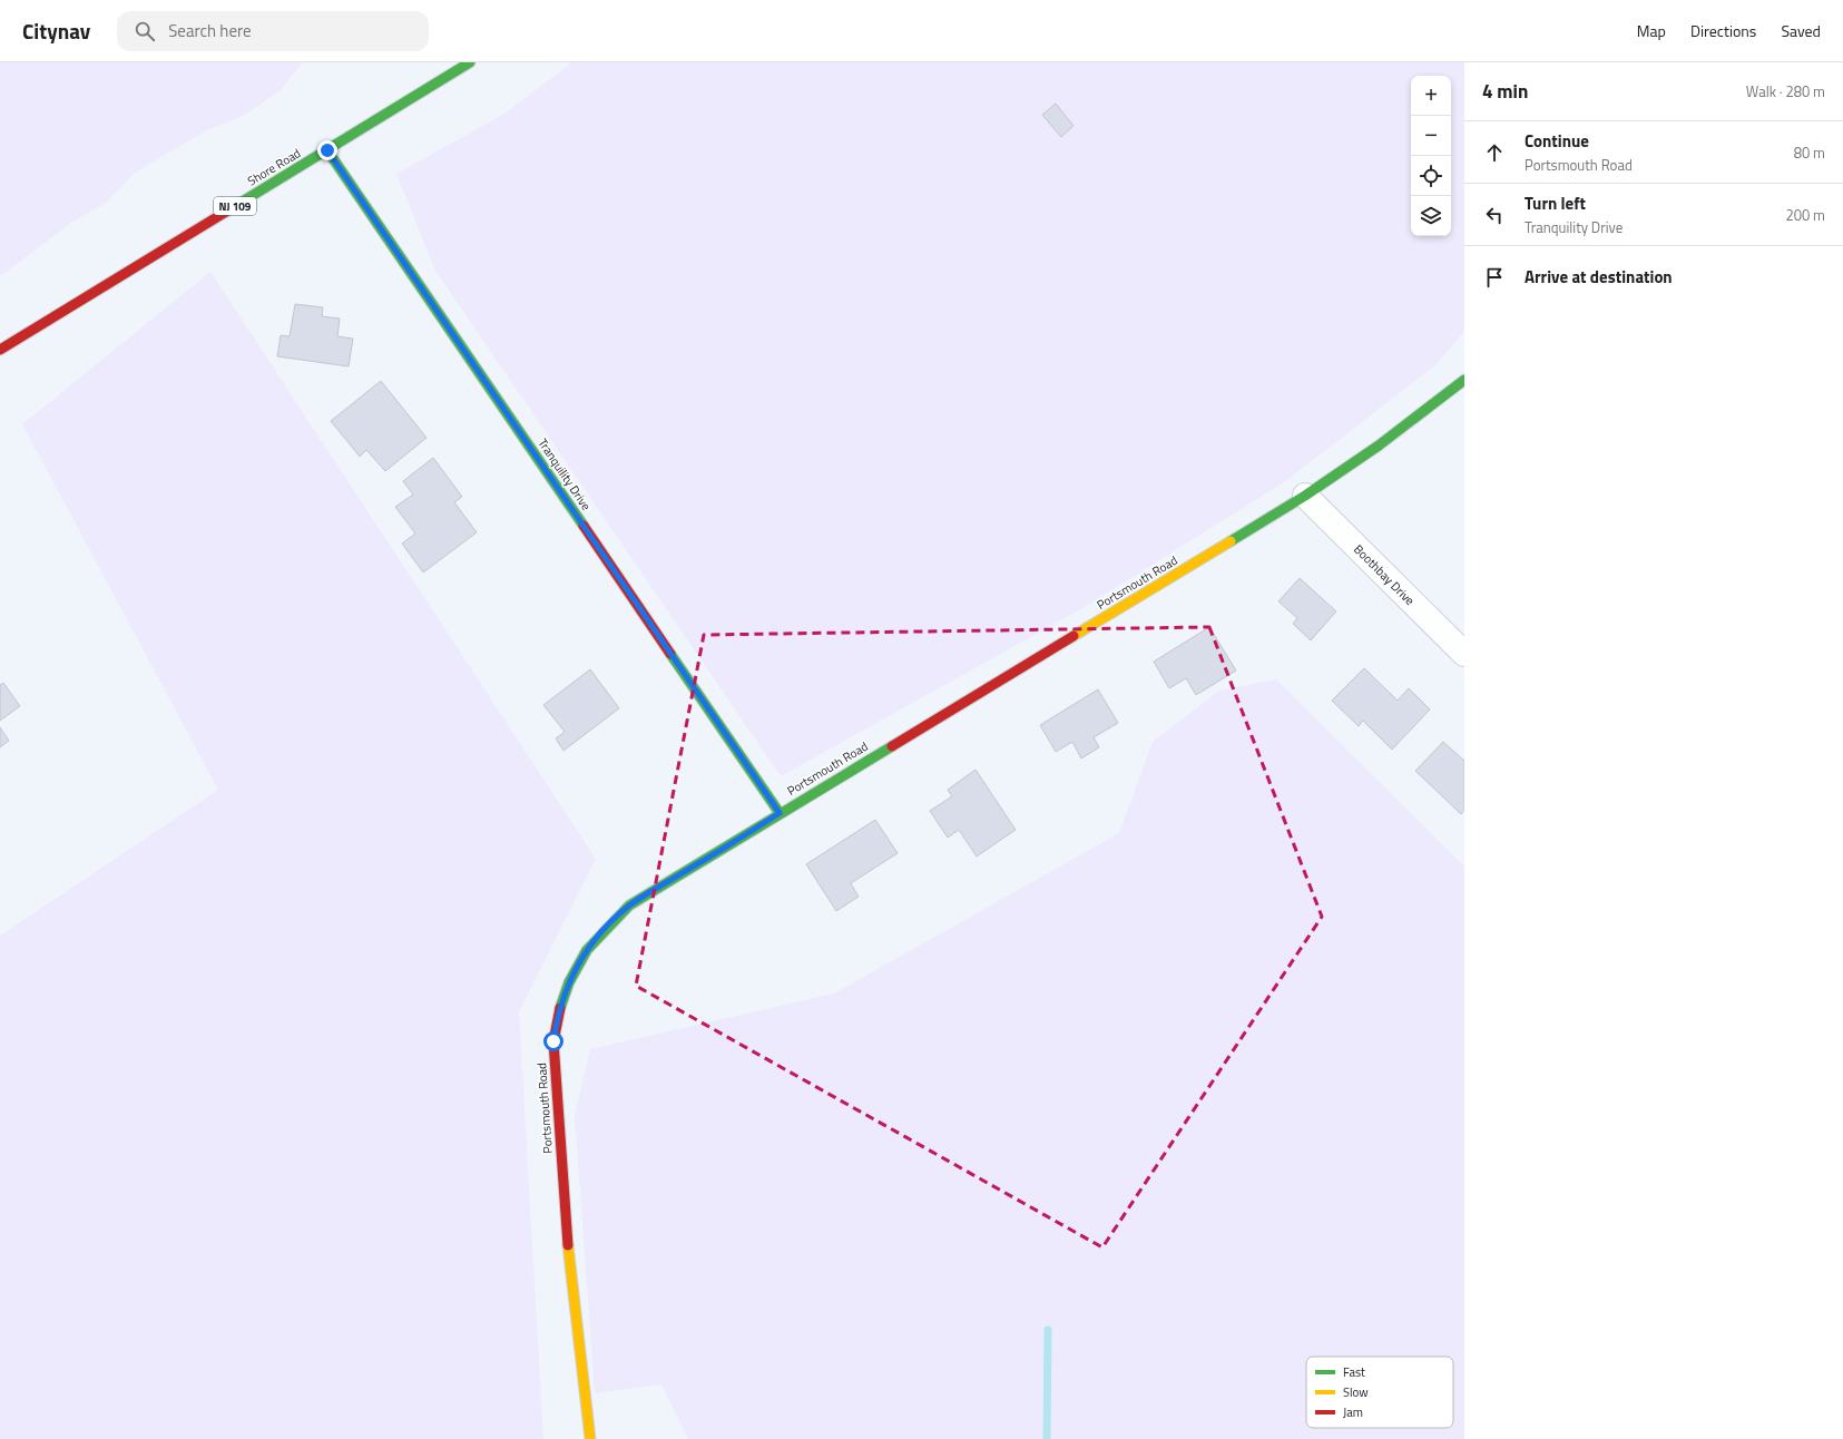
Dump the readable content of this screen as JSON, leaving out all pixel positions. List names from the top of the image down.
{
  "streets": {
    "main road": [
      "Shore Road",
      "NJ 109",
      "Tranquility Drive",
      "Portsmouth Road"
    ],
    "street": ["Boothbay Drive"]
  },
  "crossings": [
    ["Shore Road", "Tranquility Drive"],
    ["Tranquility Drive", "Portsmouth Road"],
    ["Boothbay Drive", "Portsmouth Road"]
  ],
  "legend": ["Fast", "Slow", "Jam"],
  "page": {
    "header": "Citynav",
    "search": "Search here",
    "nav": ["Map", "Directions", "Saved"],
    "heading": ["4 min", "Walk · 280 m"],
    "map_buttons": ["+", "−"],
    "list": [
      ["Continue", "Portsmouth Road", "80 m"],
      ["Turn left", "Tranquility Drive", "200 m"],
      "Arrive at destination"
    ]
  }
}
